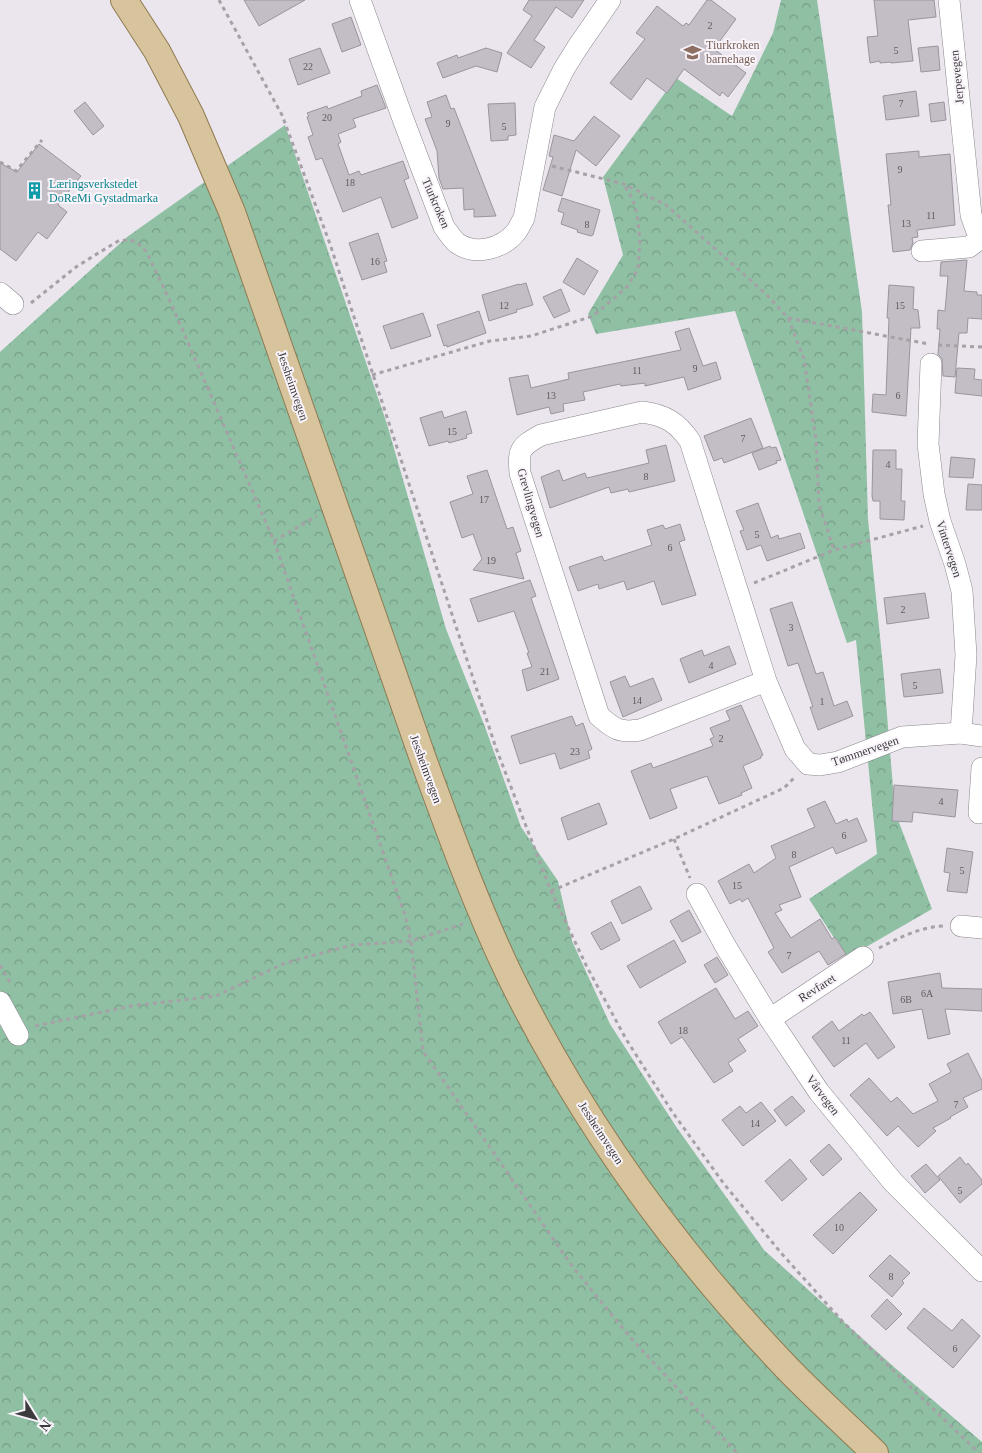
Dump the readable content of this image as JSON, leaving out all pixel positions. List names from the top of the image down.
{
  "streets": {
    "main road": ["Jessheimvegen"],
    "street": [
      "Jerpevegen",
      "Tiurkroken",
      "Grevlingvegen",
      "Vintervegen",
      "Tømmervegen",
      "Revfaret",
      "Vårvegen"
    ]
  },
  "crossings": [
    ["Grevlingvegen", "Tømmervegen"],
    ["Vintervegen", "Tømmervegen"],
    ["Revfaret", "Vårvegen"]
  ],
  "places": {
    "school or university": ["Tiurkroken barnehage"],
    "building": ["Læringsverkstedet DoReMi Gystadmarka"]
  },
  "house_numbers": [
    "2",
    "5",
    "22",
    "7",
    "20",
    "9",
    "5",
    "9",
    "18",
    "11",
    "13",
    "8",
    "16",
    "12",
    "15",
    "9",
    "11",
    "13",
    "6",
    "15",
    "7",
    "4",
    "8",
    "17",
    "5",
    "6",
    "19",
    "2",
    "3",
    "4",
    "21",
    "5",
    "14",
    "1",
    "2",
    "23",
    "4",
    "6",
    "8",
    "5",
    "15",
    "7",
    "6A",
    "6B",
    "18",
    "11",
    "7",
    "14",
    "5",
    "10",
    "8",
    "6"
  ],
  "north": "bottom right"
}
